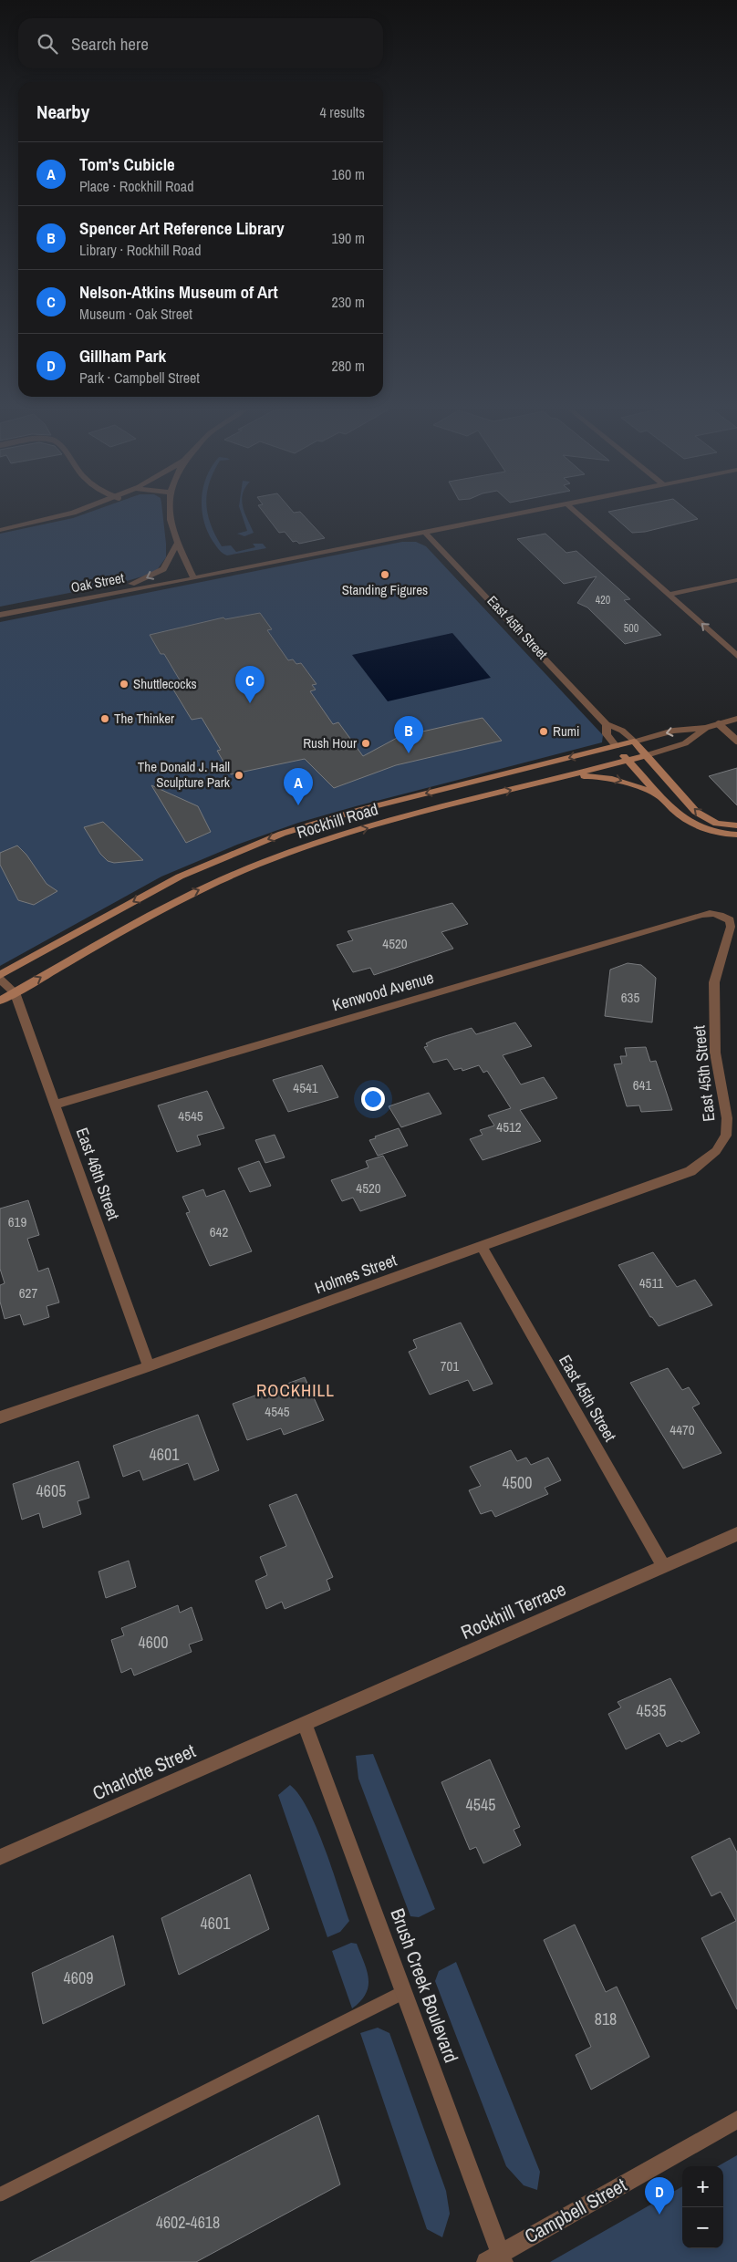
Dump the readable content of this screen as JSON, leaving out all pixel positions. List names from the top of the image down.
{
  "streets": {
    "main road": ["East 45th Street", "Rockhill Road"],
    "street": [
      "Oak Street",
      "Kenwood Avenue",
      "East 46th Street",
      "Holmes Street",
      "Rockhill Terrace",
      "Charlotte Street",
      "Brush Creek Boulevard",
      "Campbell Street"
    ]
  },
  "crossings": [
    ["Oak Street", "East 45th Street"],
    ["East 45th Street", "Rockhill Road"],
    ["East 45th Street", "Kenwood Avenue"],
    ["East 45th Street", "Holmes Street"],
    ["East 45th Street", "Rockhill Terrace"],
    ["Rockhill Road", "East 46th Street"],
    ["Kenwood Avenue", "East 46th Street"],
    ["East 46th Street", "Holmes Street"],
    ["Rockhill Terrace", "Charlotte Street"],
    ["Rockhill Terrace", "Brush Creek Boulevard"],
    ["Charlotte Street", "Brush Creek Boulevard"],
    ["Brush Creek Boulevard", "Campbell Street"]
  ],
  "districts": ["ROCKHILL"],
  "places": [
    "Standing Figures",
    "Shuttlecocks",
    "The Thinker",
    "Rumi",
    "Rush Hour",
    "The Donald J. Hall Sculpture Park"
  ],
  "house_numbers": [
    "420",
    "500",
    "4520",
    "635",
    "641",
    "4541",
    "4545",
    "4512",
    "4520",
    "619",
    "642",
    "4511",
    "627",
    "701",
    "4545",
    "4470",
    "4601",
    "4500",
    "4605",
    "4600",
    "4535",
    "4545",
    "4601",
    "4609",
    "818",
    "4602-4618"
  ],
  "page": {
    "search": "Search here",
    "heading": ["Nearby", "4 results"],
    "list": [
      {
        "mark": "A",
        "name": "Tom's Cubicle",
        "note": "Place · Rockhill Road",
        "value": "160 m"
      },
      {
        "mark": "B",
        "name": "Spencer Art Reference Library",
        "note": "Library · Rockhill Road",
        "value": "190 m"
      },
      {
        "mark": "C",
        "name": "Nelson-Atkins Museum of Art",
        "note": "Museum · Oak Street",
        "value": "230 m"
      },
      {
        "mark": "D",
        "name": "Gillham Park",
        "note": "Park · Campbell Street",
        "value": "280 m"
      }
    ],
    "pins": [
      "C",
      "B",
      "A",
      "D"
    ],
    "map_buttons": ["+", "−"]
  }
}
